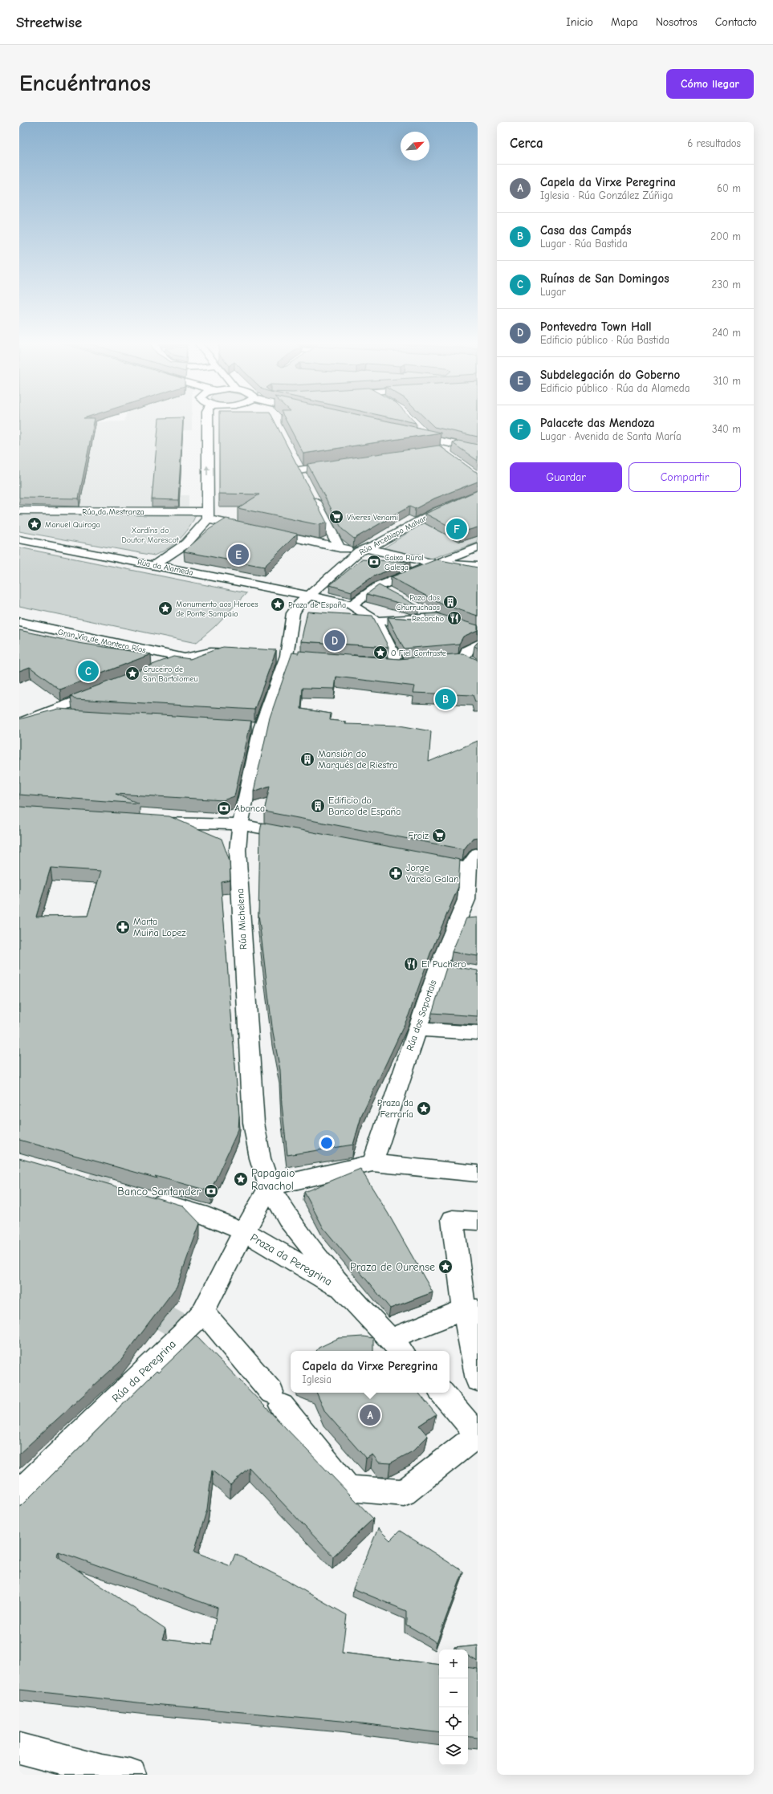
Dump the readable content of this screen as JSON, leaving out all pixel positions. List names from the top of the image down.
{
  "streets": {
    "street": [
      "Rúa da Mestranza",
      "Rúa Arcebispo Malvar",
      "Rúa da Alameda",
      "Gran Vía de Montero Ríos",
      "Rúa Michelena",
      "Rúa dos Soportais",
      "Praza da Peregrina",
      "Rúa da Peregrina"
    ]
  },
  "crossings": [
    ["Rúa Arcebispo Malvar", "Rúa da Alameda"],
    ["Rúa Arcebispo Malvar", "Rúa Michelena"],
    ["Rúa Michelena", "Praza da Peregrina"],
    ["Praza da Peregrina", "Rúa da Peregrina"]
  ],
  "parks": ["Xardíns do Doutor Marescot"],
  "places": {
    "supermarket": ["Víveres Venami", "Froiz"],
    "place": [
      "Manuel Quiroga",
      "Praza de España",
      "Monumento aos Heroes de Ponte Sampaio",
      "O Fiel Contraste",
      "Cruceiro de San Bartolomeu",
      "Praza da Ferraría",
      "Papagaio Ravachol",
      "Praza de Ourense"
    ],
    "bank": ["Caixa Rural Galega", "Abanca", "Banco Santander"],
    "building": ["Pazo dos Churruchaos", "Mansión do Marqués de Riestra", "Edificio do Banco de España"],
    "restaurant": ["Recorcho", "El Puchero"],
    "pharmacy": ["Jorge Varela Galan", "Marta Muiña Lopez"]
  },
  "north": "top right",
  "page": {
    "header": "Streetwise",
    "nav": [
      "Inicio",
      "Mapa",
      "Nosotros",
      "Contacto"
    ],
    "buttons": [
      "Cómo llegar",
      ["Guardar", "Compartir"]
    ],
    "title": "Encuéntranos",
    "heading": ["Cerca", "6 resultados"],
    "list": [
      {
        "mark": "A",
        "name": "Capela da Virxe Peregrina",
        "note": "Iglesia · Rúa González Zúñiga",
        "value": "60 m"
      },
      {
        "mark": "B",
        "name": "Casa das Campás",
        "note": "Lugar · Rúa Bastida",
        "value": "200 m"
      },
      {
        "mark": "C",
        "name": "Ruínas de San Domingos",
        "note": "Lugar",
        "value": "230 m"
      },
      {
        "mark": "D",
        "name": "Pontevedra Town Hall",
        "note": "Edificio público · Rúa Bastida",
        "value": "240 m"
      },
      {
        "mark": "E",
        "name": "Subdelegación do Goberno",
        "note": "Edificio público · Rúa da Alameda",
        "value": "310 m"
      },
      {
        "mark": "F",
        "name": "Palacete das Mendoza",
        "note": "Lugar · Avenida de Santa María",
        "value": "340 m"
      }
    ],
    "pins": [
      "F",
      "E",
      "D",
      "C",
      "B",
      "A"
    ],
    "popup": ["Capela da Virxe Peregrina", "Iglesia"],
    "map_buttons": ["+", "−"]
  }
}
